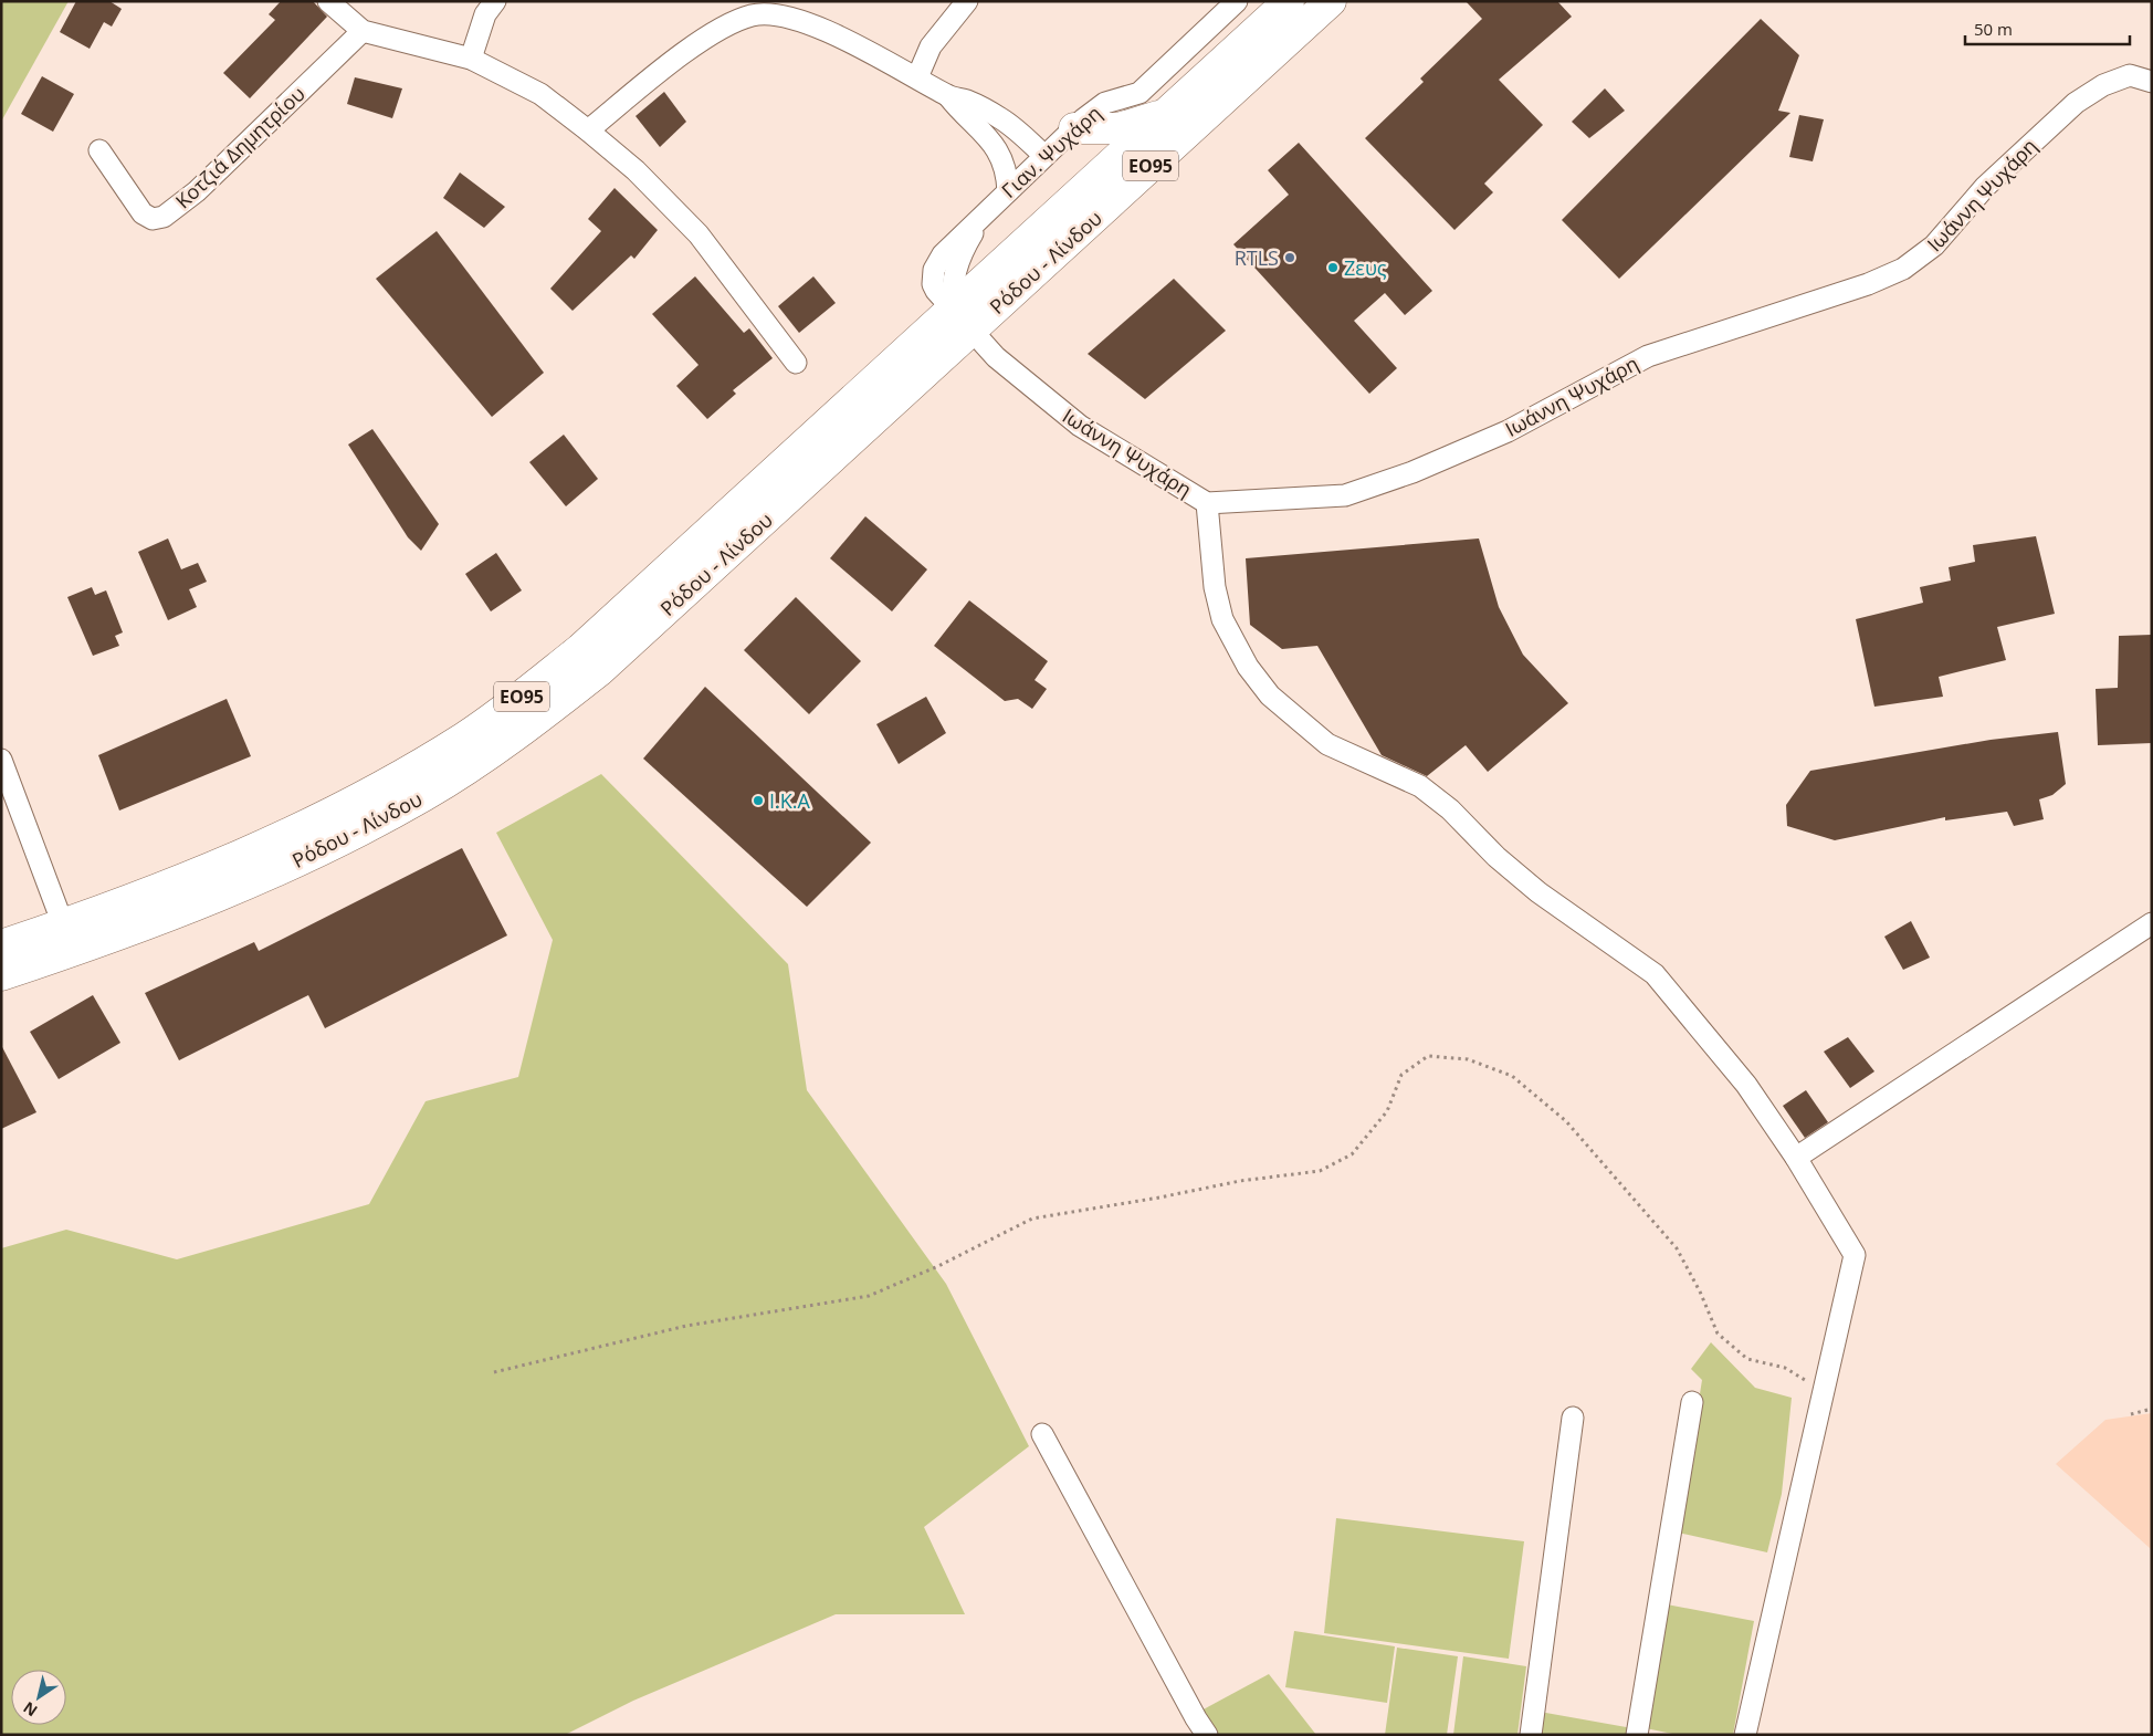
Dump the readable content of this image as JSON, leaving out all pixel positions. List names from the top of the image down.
{
  "streets": {
    "main road": ["ΕΟ95", "Ρόδου - Λίνδου"],
    "street": ["Κοτζιά Δημητρίου", "Γιαν. Ψυχάρη", "Ιωάννη Ψυχάρη"]
  },
  "crossings": [
    ["Γιαν. Ψυχάρη", "Ιωάννη Ψυχάρη"],
    ["Γιαν. Ψυχάρη", "Ρόδου - Λίνδου"],
    ["Ιωάννη Ψυχάρη", "Ρόδου - Λίνδου"]
  ],
  "places": ["RTLS", "Ζευς", "Ι.Κ.Α"],
  "scale_bar": "50 m",
  "north": "bottom left"
}
